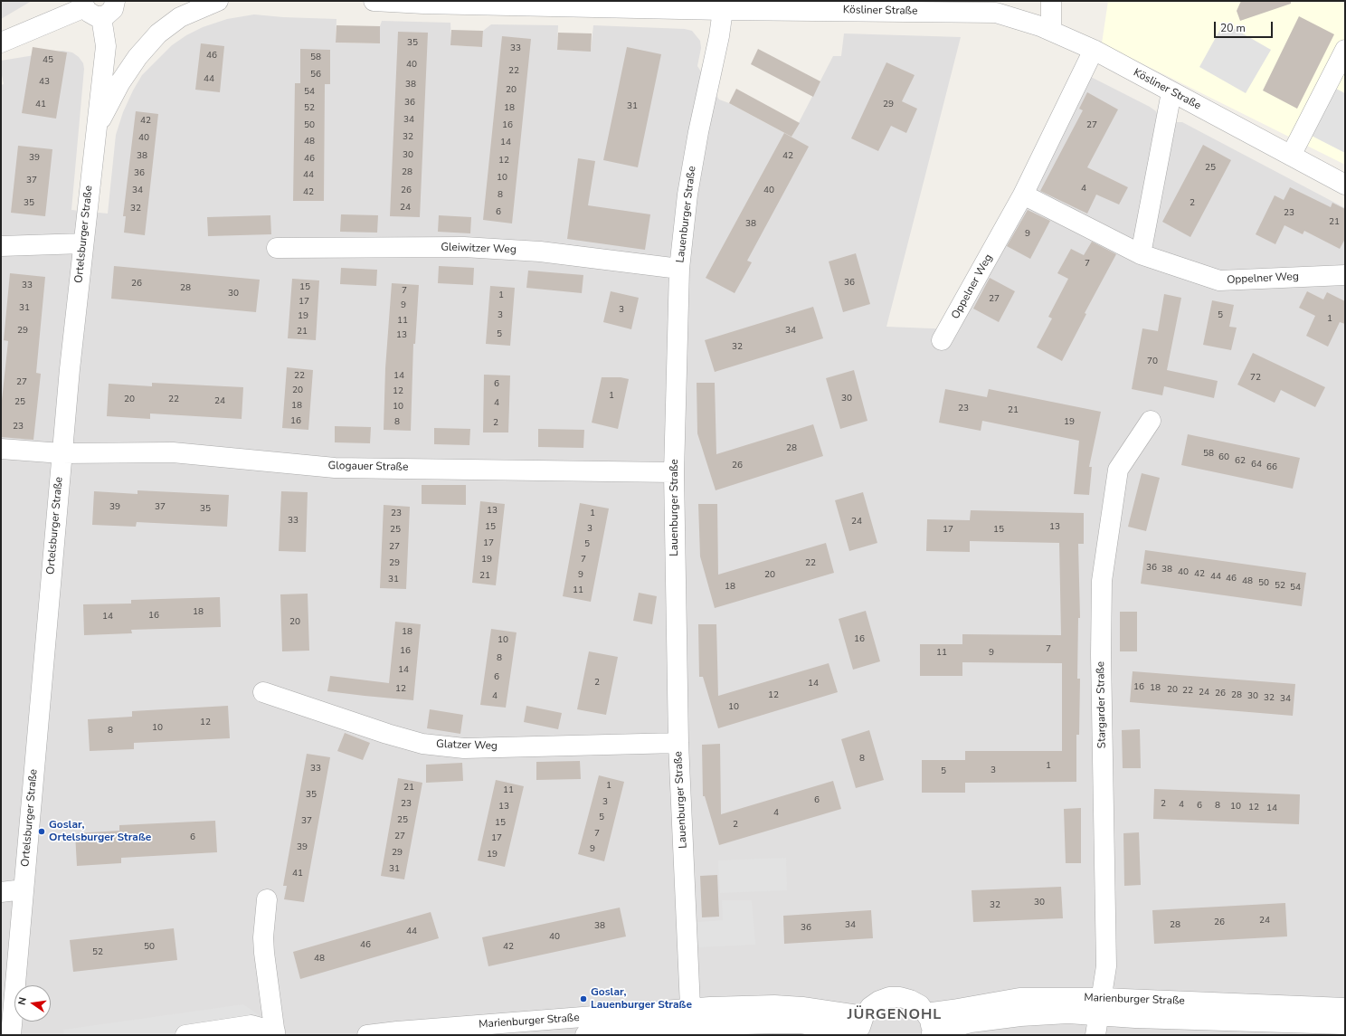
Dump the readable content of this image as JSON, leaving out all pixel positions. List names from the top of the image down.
{
  "streets": {
    "street": [
      "Kösliner Straße",
      "Lauenburger Straße",
      "Ortelsburger Straße",
      "Gleiwitzer Weg",
      "Oppelner Weg",
      "Glogauer Straße",
      "Stargarder Straße",
      "Glatzer Weg",
      "Marienburger Straße"
    ]
  },
  "crossings": [
    ["Kösliner Straße", "Lauenburger Straße"],
    ["Kösliner Straße", "Oppelner Weg"],
    ["Lauenburger Straße", "Gleiwitzer Weg"],
    ["Lauenburger Straße", "Glogauer Straße"],
    ["Lauenburger Straße", "Glatzer Weg"],
    ["Lauenburger Straße", "Marienburger Straße"],
    ["Ortelsburger Straße", "Glogauer Straße"],
    ["Stargarder Straße", "Marienburger Straße"]
  ],
  "districts": ["JÜRGENOHL"],
  "places": ["Goslar, Ortelsburger Straße", "Goslar, Lauenburger Straße"],
  "house_numbers": [
    "35",
    "33",
    "46",
    "58",
    "45",
    "40",
    "22",
    "56",
    "44",
    "43",
    "38",
    "20",
    "54",
    "36",
    "41",
    "29",
    "31",
    "52",
    "18",
    "34",
    "42",
    "50",
    "16",
    "27",
    "32",
    "40",
    "48",
    "14",
    "30",
    "38",
    "42",
    "39",
    "46",
    "12",
    "25",
    "28",
    "36",
    "44",
    "10",
    "37",
    "4",
    "34",
    "26",
    "40",
    "42",
    "8",
    "35",
    "2",
    "24",
    "32",
    "6",
    "23",
    "21",
    "38",
    "9",
    "7",
    "36",
    "26",
    "33",
    "15",
    "28",
    "7",
    "30",
    "1",
    "27",
    "17",
    "9",
    "31",
    "3",
    "3",
    "5",
    "19",
    "1",
    "11",
    "29",
    "34",
    "21",
    "5",
    "13",
    "32",
    "70",
    "22",
    "14",
    "72",
    "27",
    "6",
    "20",
    "12",
    "1",
    "30",
    "20",
    "22",
    "24",
    "25",
    "4",
    "18",
    "10",
    "23",
    "21",
    "16",
    "8",
    "19",
    "2",
    "23",
    "28",
    "58",
    "60",
    "62",
    "64",
    "26",
    "66",
    "39",
    "37",
    "35",
    "13",
    "23",
    "1",
    "33",
    "24",
    "15",
    "13",
    "3",
    "25",
    "17",
    "15",
    "17",
    "5",
    "27",
    "19",
    "7",
    "29",
    "22",
    "36",
    "38",
    "40",
    "42",
    "9",
    "20",
    "21",
    "44",
    "46",
    "31",
    "48",
    "50",
    "52",
    "18",
    "54",
    "11",
    "18",
    "16",
    "14",
    "20",
    "18",
    "16",
    "10",
    "7",
    "16",
    "11",
    "9",
    "8",
    "14",
    "6",
    "2",
    "14",
    "16",
    "18",
    "12",
    "20",
    "22",
    "24",
    "26",
    "12",
    "28",
    "4",
    "30",
    "32",
    "34",
    "10",
    "12",
    "10",
    "8",
    "8",
    "1",
    "33",
    "3",
    "5",
    "1",
    "21",
    "11",
    "35",
    "6",
    "3",
    "23",
    "2",
    "4",
    "6",
    "8",
    "13",
    "10",
    "12",
    "14",
    "4",
    "5",
    "25",
    "37",
    "15",
    "2",
    "7",
    "27",
    "6",
    "17",
    "39",
    "9",
    "29",
    "19",
    "31",
    "41",
    "30",
    "32",
    "24",
    "26",
    "34",
    "28",
    "38",
    "36",
    "44",
    "40",
    "46",
    "50",
    "42",
    "52",
    "48"
  ],
  "scale_bar": "20 m",
  "north": "left"
}
